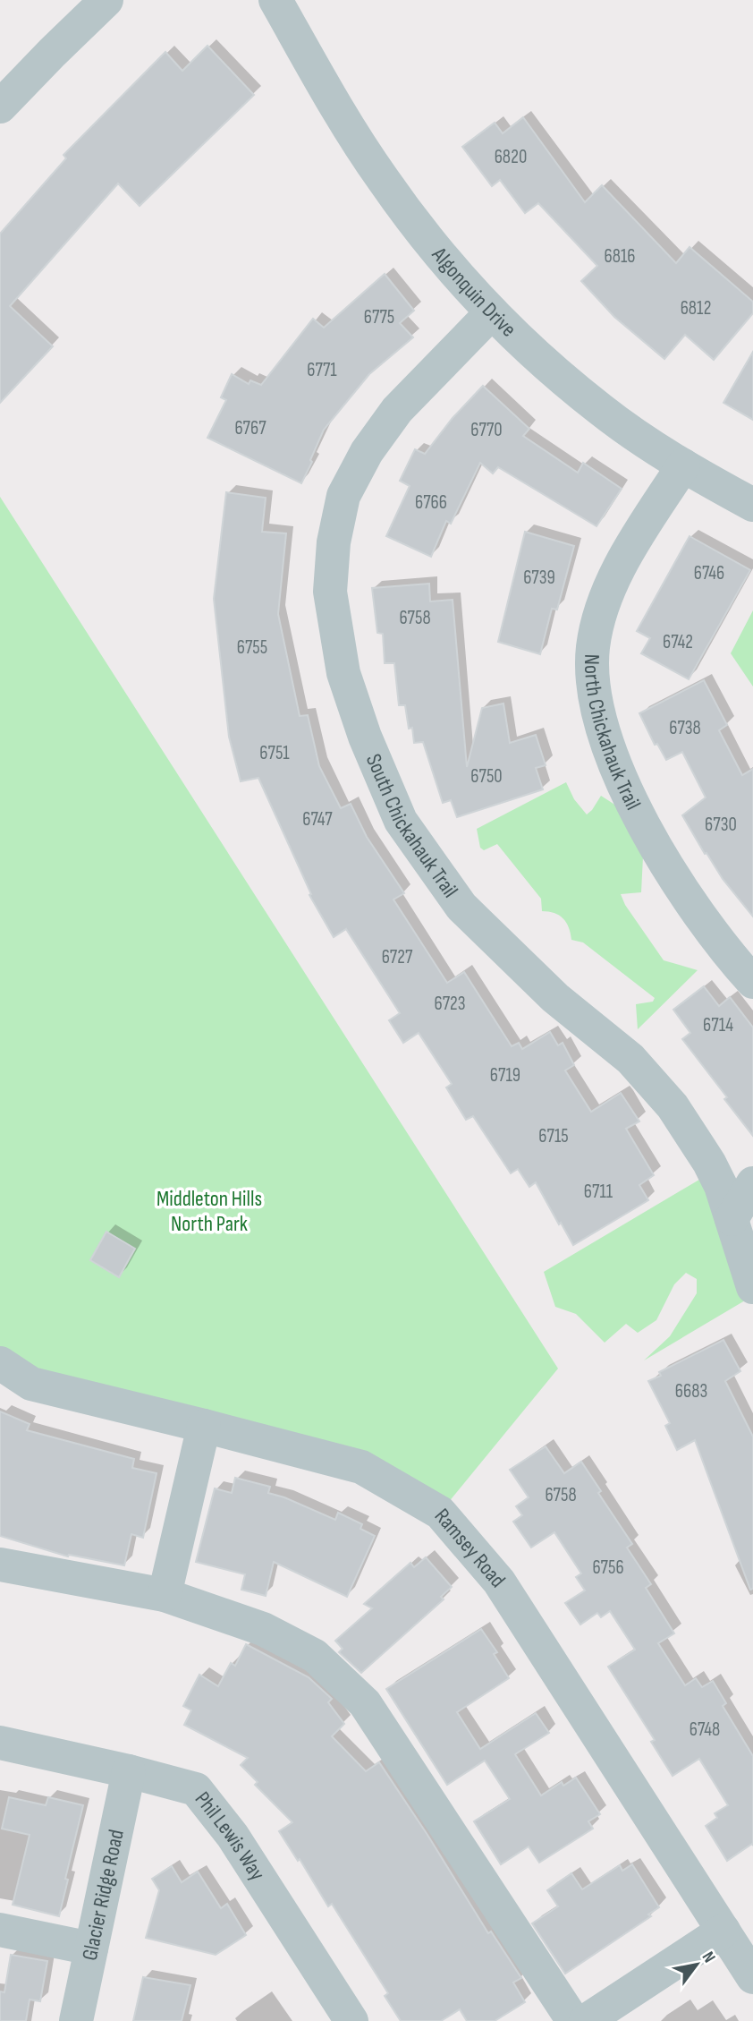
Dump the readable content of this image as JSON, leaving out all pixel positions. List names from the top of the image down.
{
  "streets": {
    "street": [
      "Algonquin Drive",
      "North Chickahauk Trail",
      "South Chickahauk Trail",
      "Ramsey Road",
      "Phil Lewis Way",
      "Glacier Ridge Road"
    ]
  },
  "crossings": [
    ["Algonquin Drive", "North Chickahauk Trail"],
    ["Algonquin Drive", "South Chickahauk Trail"],
    ["Phil Lewis Way", "Glacier Ridge Road"]
  ],
  "parks": ["Middleton Hills North Park"],
  "house_numbers": [
    "6820",
    "6816",
    "6812",
    "6775",
    "6771",
    "6767",
    "6770",
    "6766",
    "6746",
    "6739",
    "6758",
    "6742",
    "6755",
    "6738",
    "6751",
    "6750",
    "6747",
    "6730",
    "6727",
    "6723",
    "6714",
    "6719",
    "6715",
    "6711",
    "6683",
    "6758",
    "6756",
    "6748"
  ],
  "north": "top right"
}
